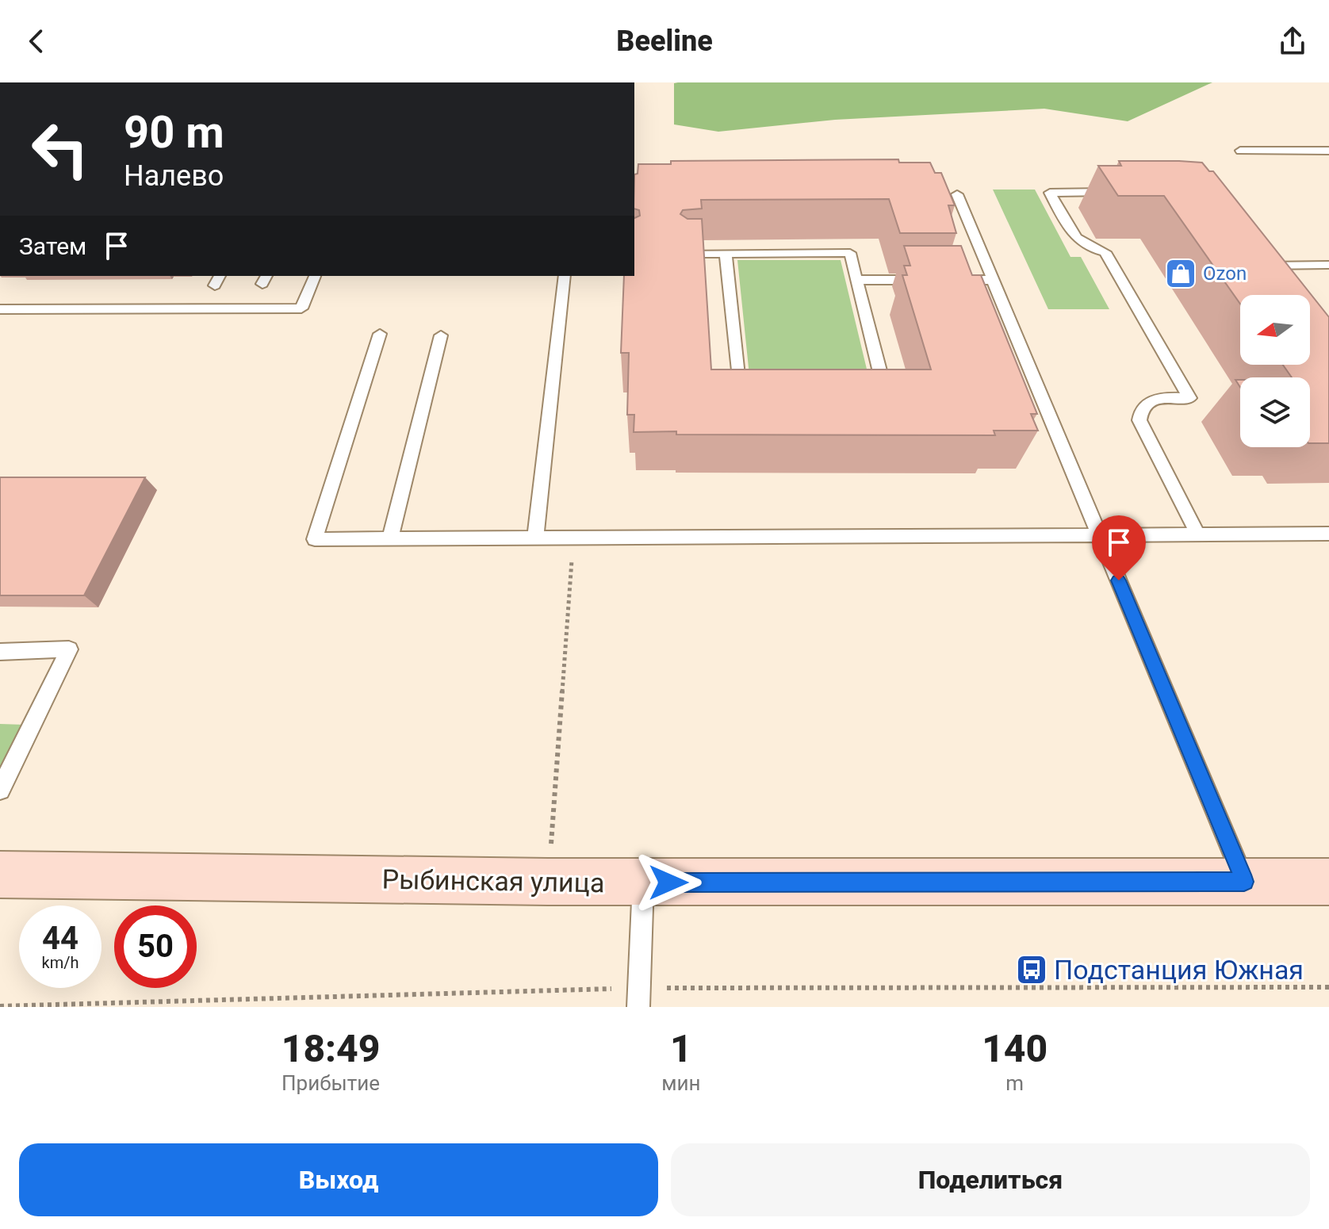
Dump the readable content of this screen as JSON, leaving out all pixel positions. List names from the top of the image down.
{
  "streets": {
    "main road": ["Рыбинская улица"]
  },
  "places": {
    "shop": ["Ozon"],
    "bus stop": ["Подстанция Южная"]
  },
  "north": "left",
  "page": {
    "header": "Beeline",
    "turn": ["90 m", "Налево"],
    "then": "Затем",
    "speed": "44 km/h",
    "limit": "50",
    "eta": [
      "18:49",
      "Прибытие",
      "1",
      "мин",
      "140",
      "m"
    ],
    "buttons": ["Выход", "Поделиться"]
  }
}
